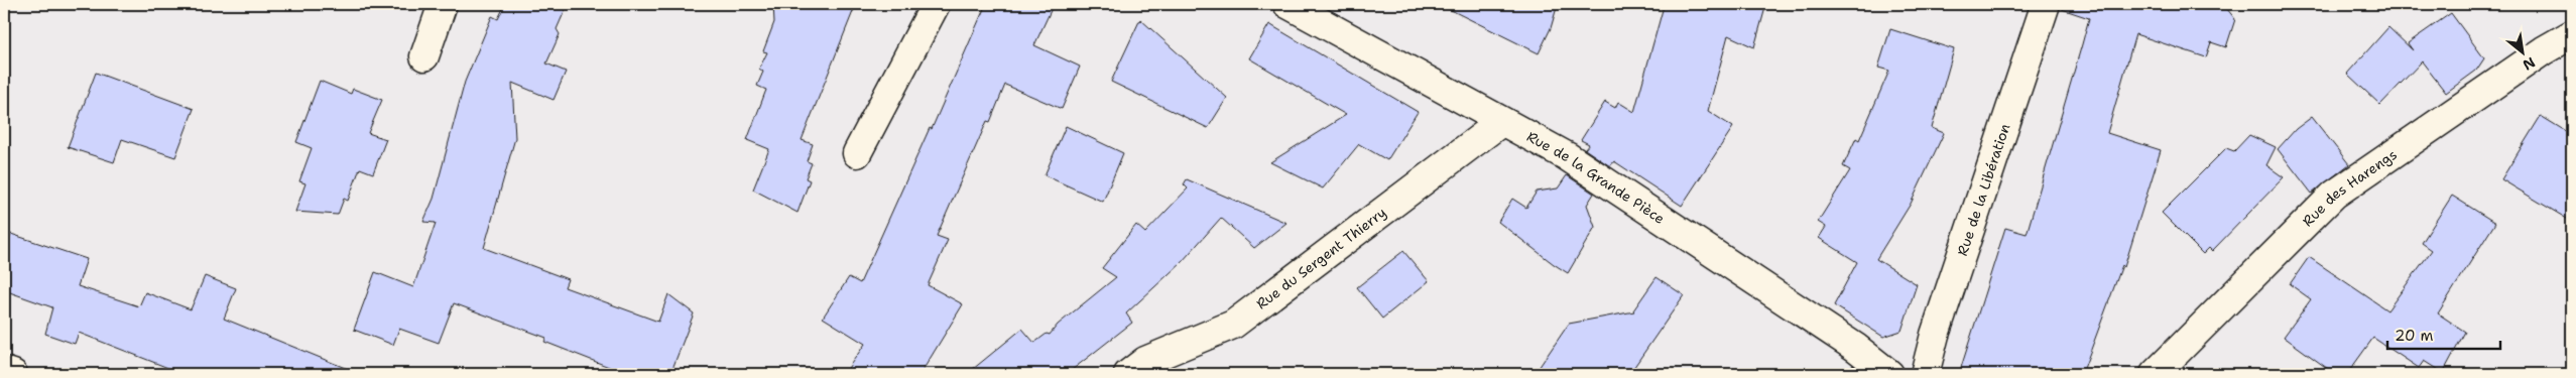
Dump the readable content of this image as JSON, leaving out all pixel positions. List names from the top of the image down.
{
  "streets": {
    "street": [
      "Rue de la Grande Pièce",
      "Rue de la Libération",
      "Rue des Harengs",
      "Rue du Sergent Thierry"
    ]
  },
  "crossings": [
    ["Rue de la Grande Pièce", "Rue du Sergent Thierry"]
  ],
  "scale_bar": "20 m",
  "north": "bottom right"
}
